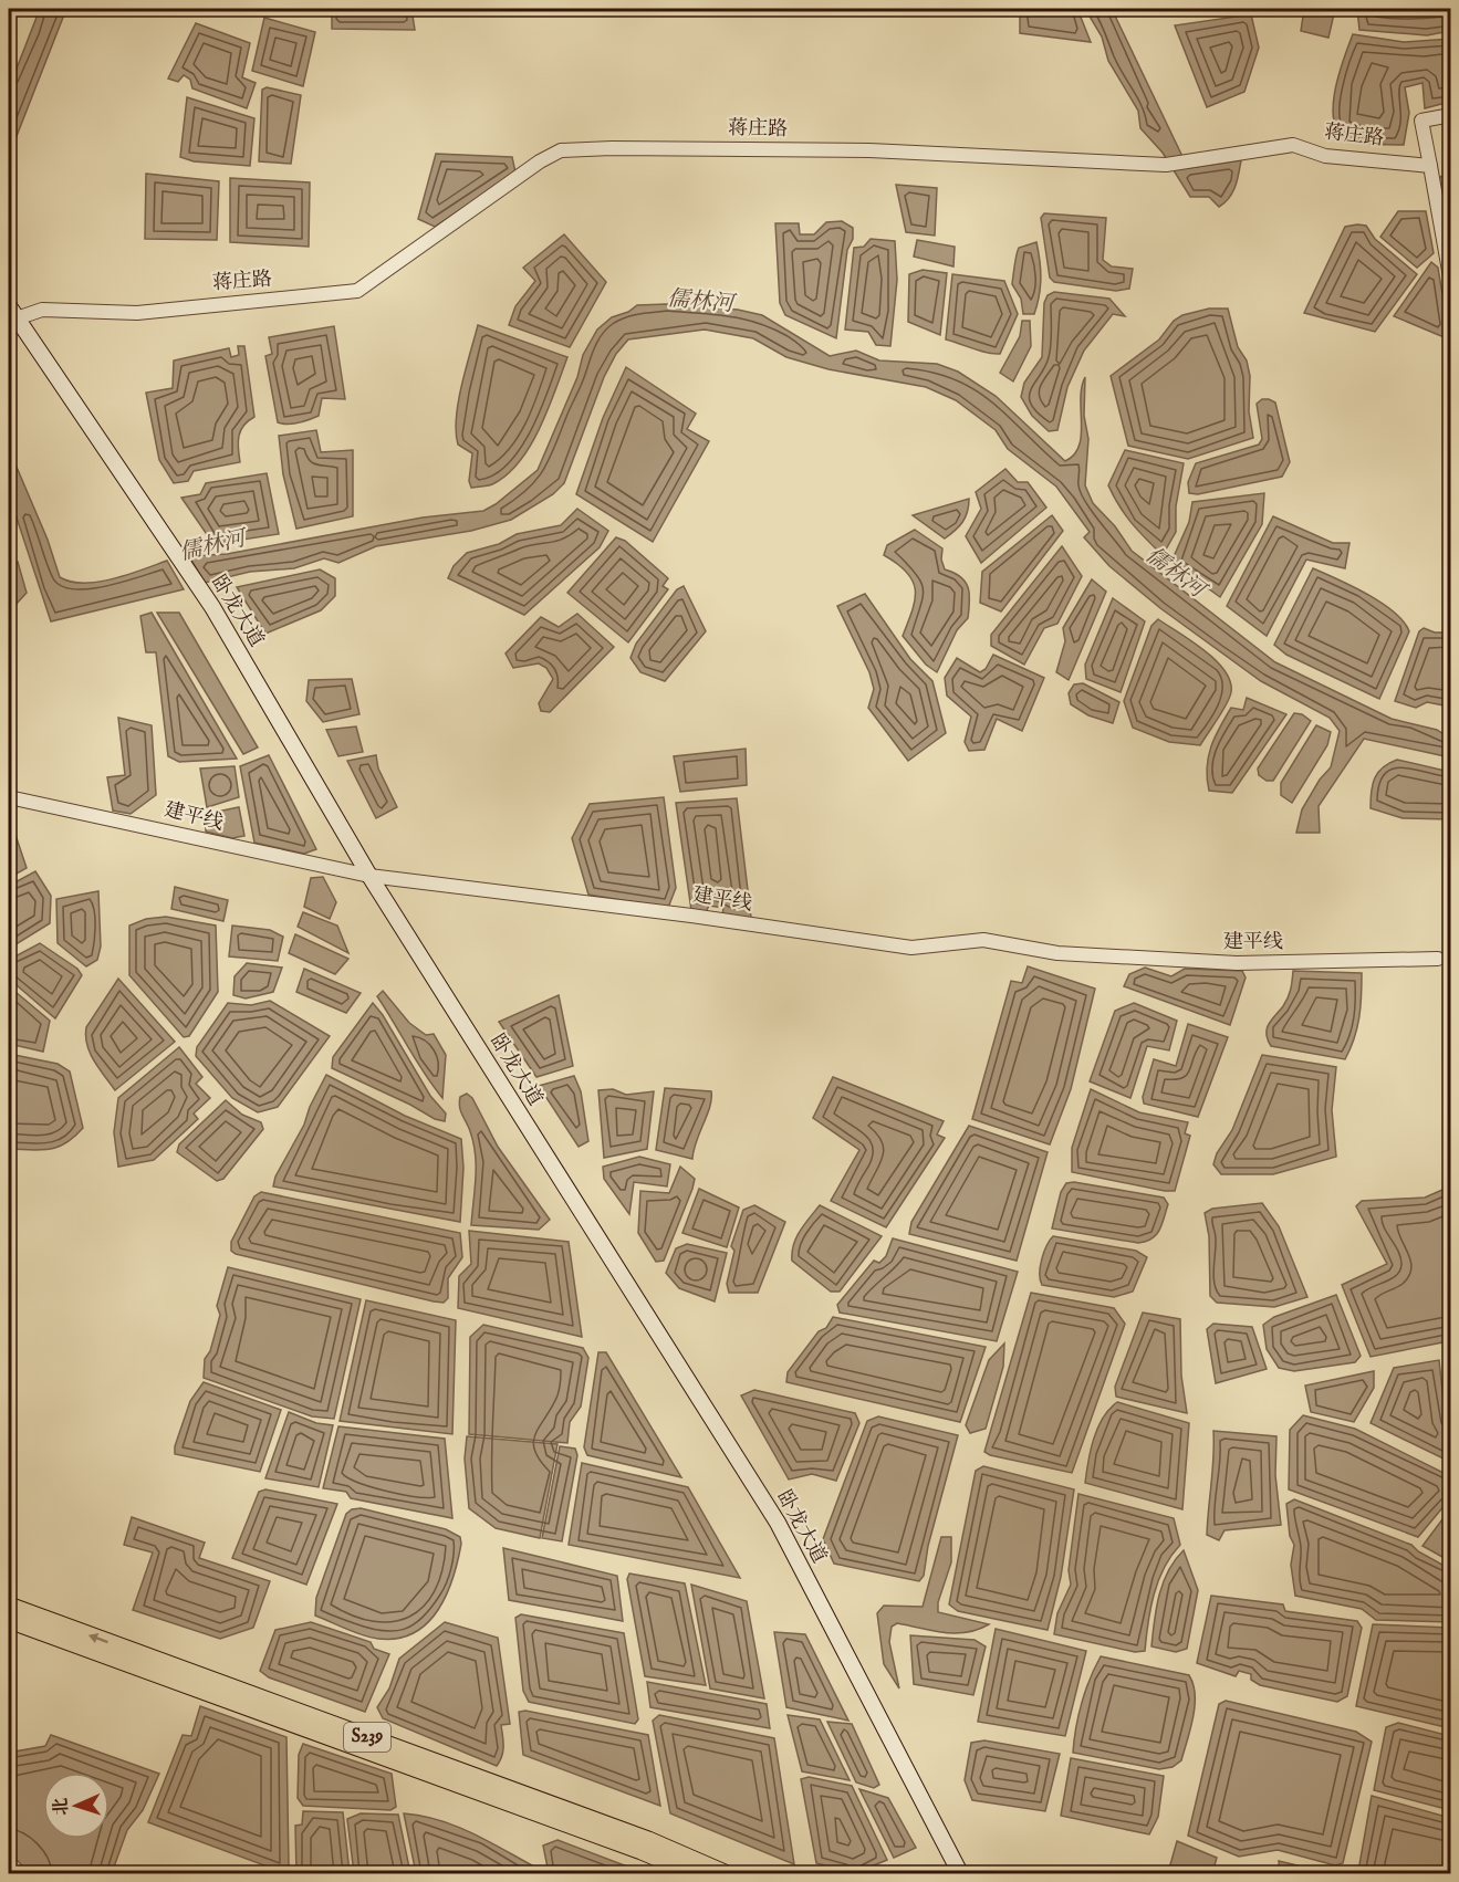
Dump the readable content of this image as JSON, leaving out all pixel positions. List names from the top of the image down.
{
  "streets": {
    "main road": ["卧龙大道", "S239"],
    "street": ["蒋庄路", "建平线"]
  },
  "crossings": [
    ["蒋庄路", "卧龙大道"],
    ["卧龙大道", "建平线"]
  ],
  "water": ["儒林河"],
  "north": "left"
}
